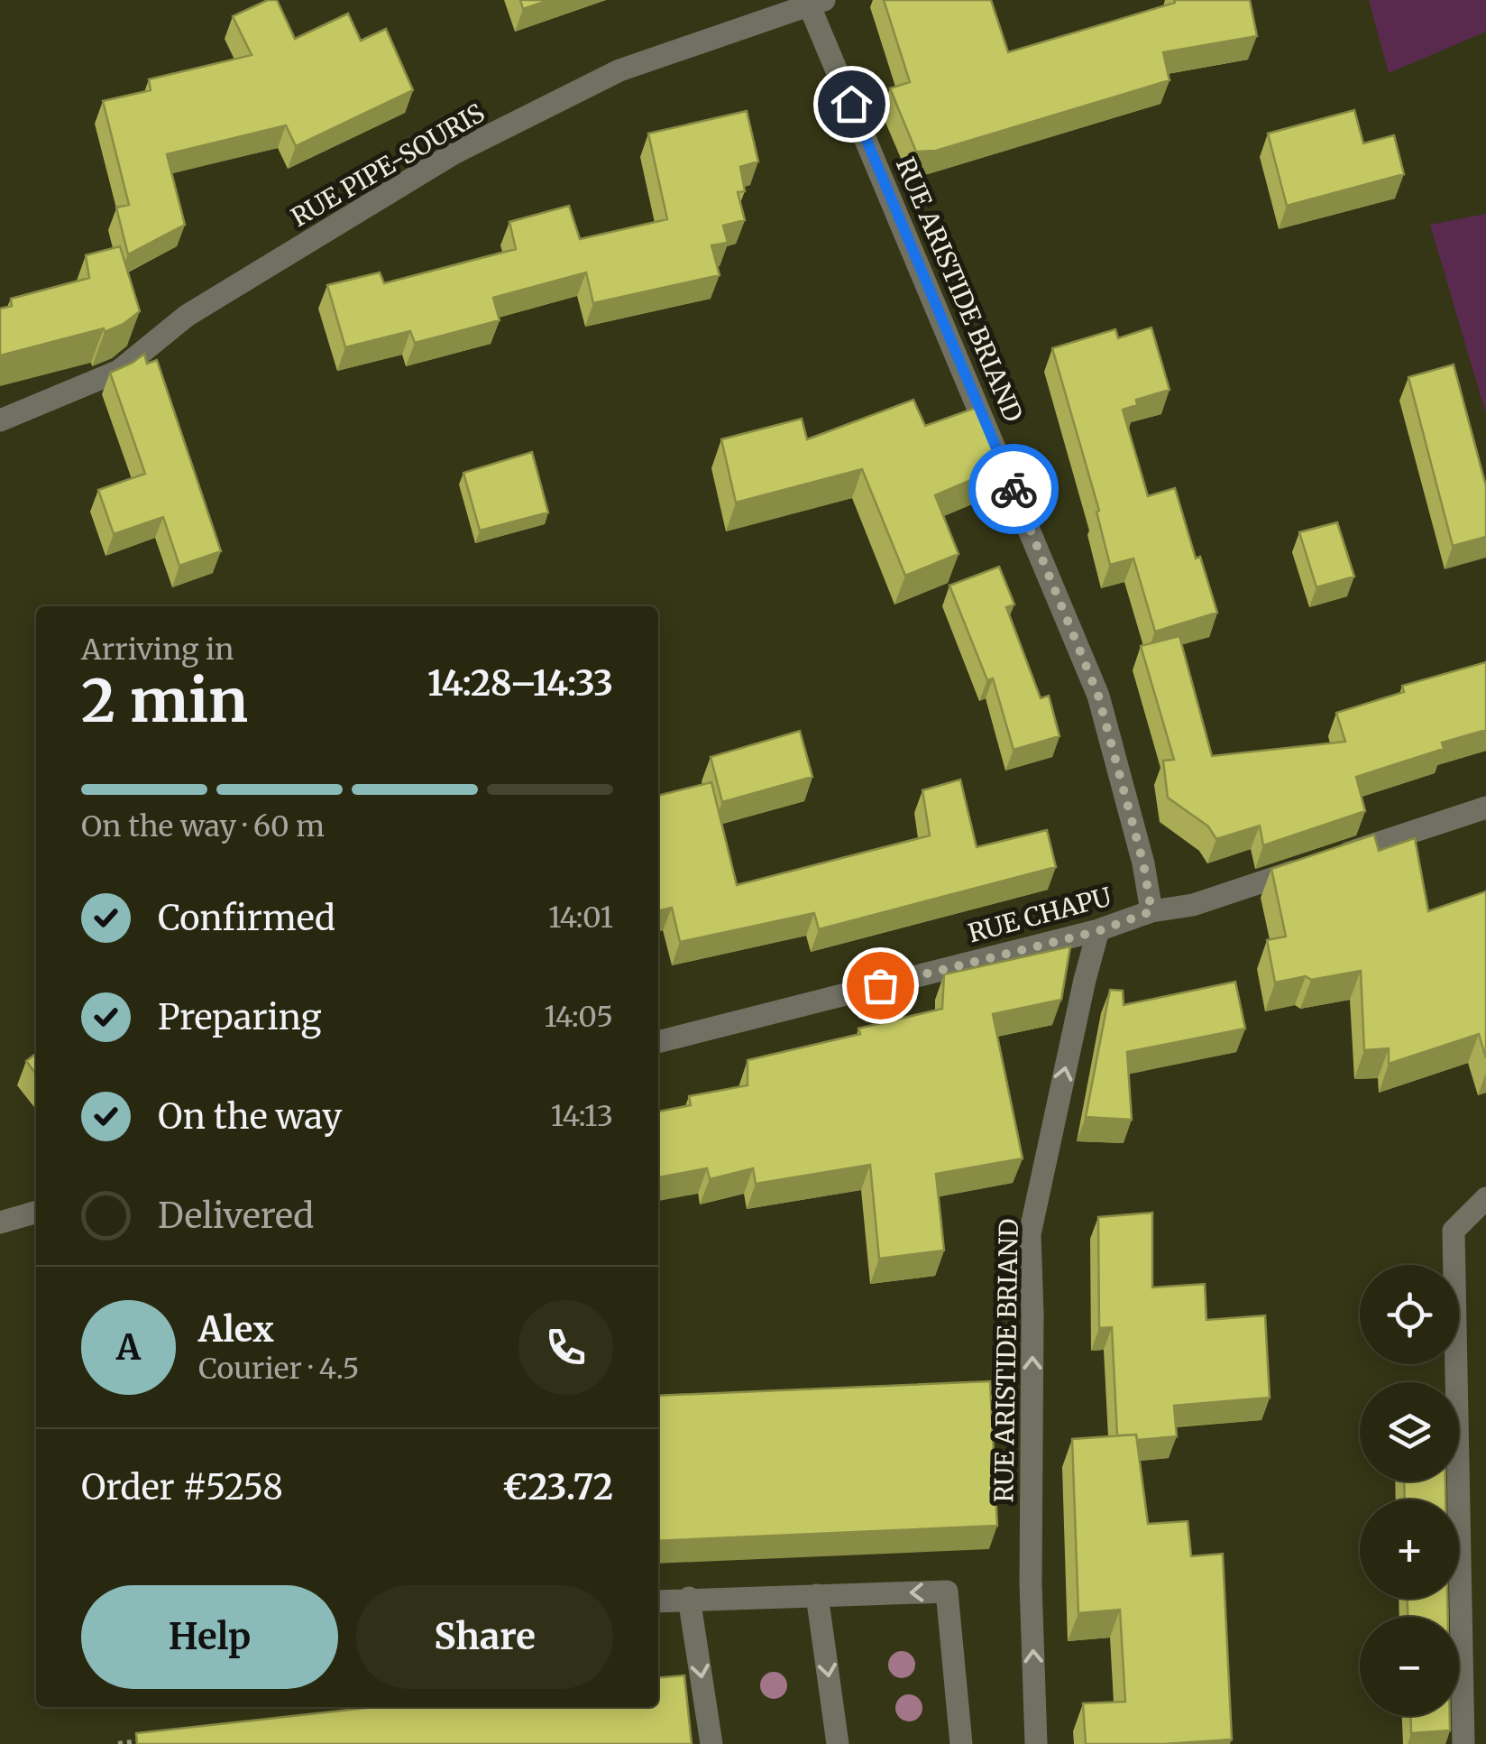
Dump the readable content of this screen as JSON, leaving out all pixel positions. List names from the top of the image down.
{
  "streets": {
    "street": ["RUE PIPE-SOURIS", "RUE ARISTIDE BRIAND", "RUE CHAPU"]
  },
  "crossings": [
    ["RUE PIPE-SOURIS", "RUE ARISTIDE BRIAND"],
    ["RUE ARISTIDE BRIAND", "RUE CHAPU"]
  ],
  "one_way": ["RUE ARISTIDE BRIAND"],
  "page": {
    "heading": ["2 min", "Arriving in", "14:28–14:33"],
    "panel": [
      "Alex",
      "Courier · 4.5",
      "Order #5258",
      "€23.72"
    ],
    "bar": "On the way · 60 m",
    "list": [
      ["Confirmed", "14:01"],
      ["Preparing", "14:05"],
      ["On the way", "14:13"],
      "Delivered"
    ],
    "map_buttons": ["+", "−"],
    "round": "A",
    "buttons": ["Help", "Share"]
  }
}
